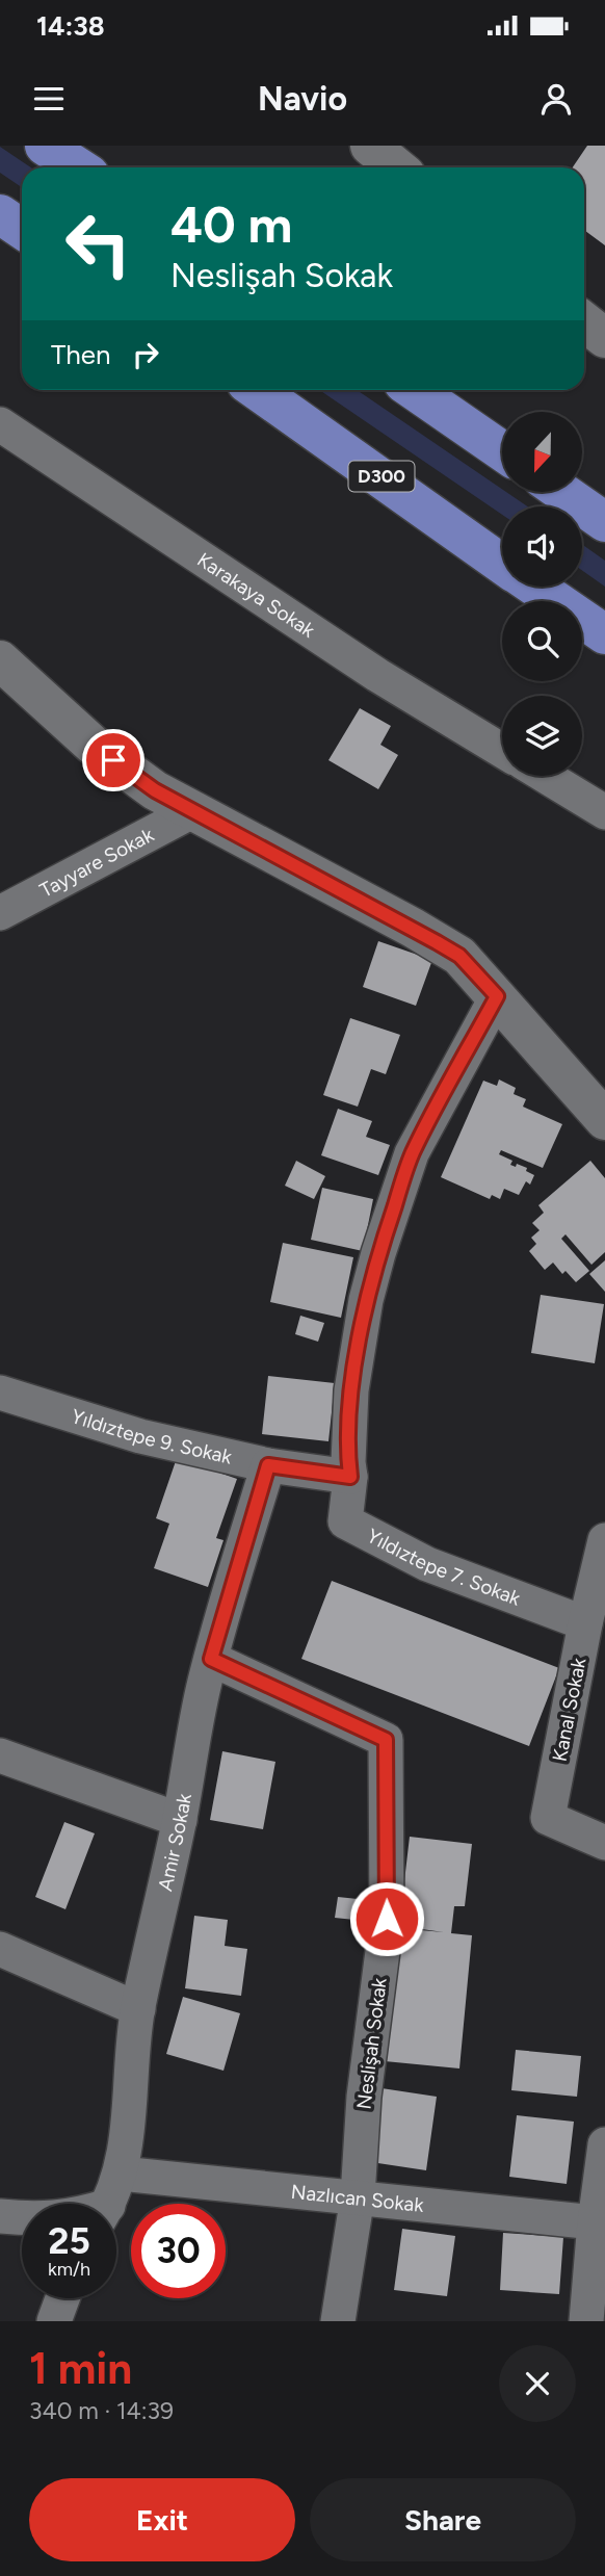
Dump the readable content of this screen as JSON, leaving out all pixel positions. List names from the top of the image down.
{
  "streets": {
    "highway": ["D300"],
    "street": [
      "Karakaya Sokak",
      "Tayyare Sokak",
      "Yıldıztepe 9. Sokak",
      "Yıldıztepe 7. Sokak",
      "Kanal Sokak",
      "Amir Sokak",
      "Neslişah Sokak",
      "Nazlıcan Sokak"
    ]
  },
  "crossings": [
    ["Yıldıztepe 9. Sokak", "Yıldıztepe 7. Sokak"],
    ["Yıldıztepe 9. Sokak", "Amir Sokak"],
    ["Yıldıztepe 7. Sokak", "Kanal Sokak"],
    ["Amir Sokak", "Neslişah Sokak"],
    ["Amir Sokak", "Nazlıcan Sokak"],
    ["Neslişah Sokak", "Nazlıcan Sokak"]
  ],
  "north": "bottom",
  "page": {
    "status": "14:38",
    "header": "Navio",
    "turn": ["40 m", "Neslişah Sokak"],
    "then": "Then",
    "speed": "25 km/h",
    "limit": "30",
    "heading": ["1 min", "340 m · 14:39"],
    "buttons": ["Exit", "Share"]
  }
}
